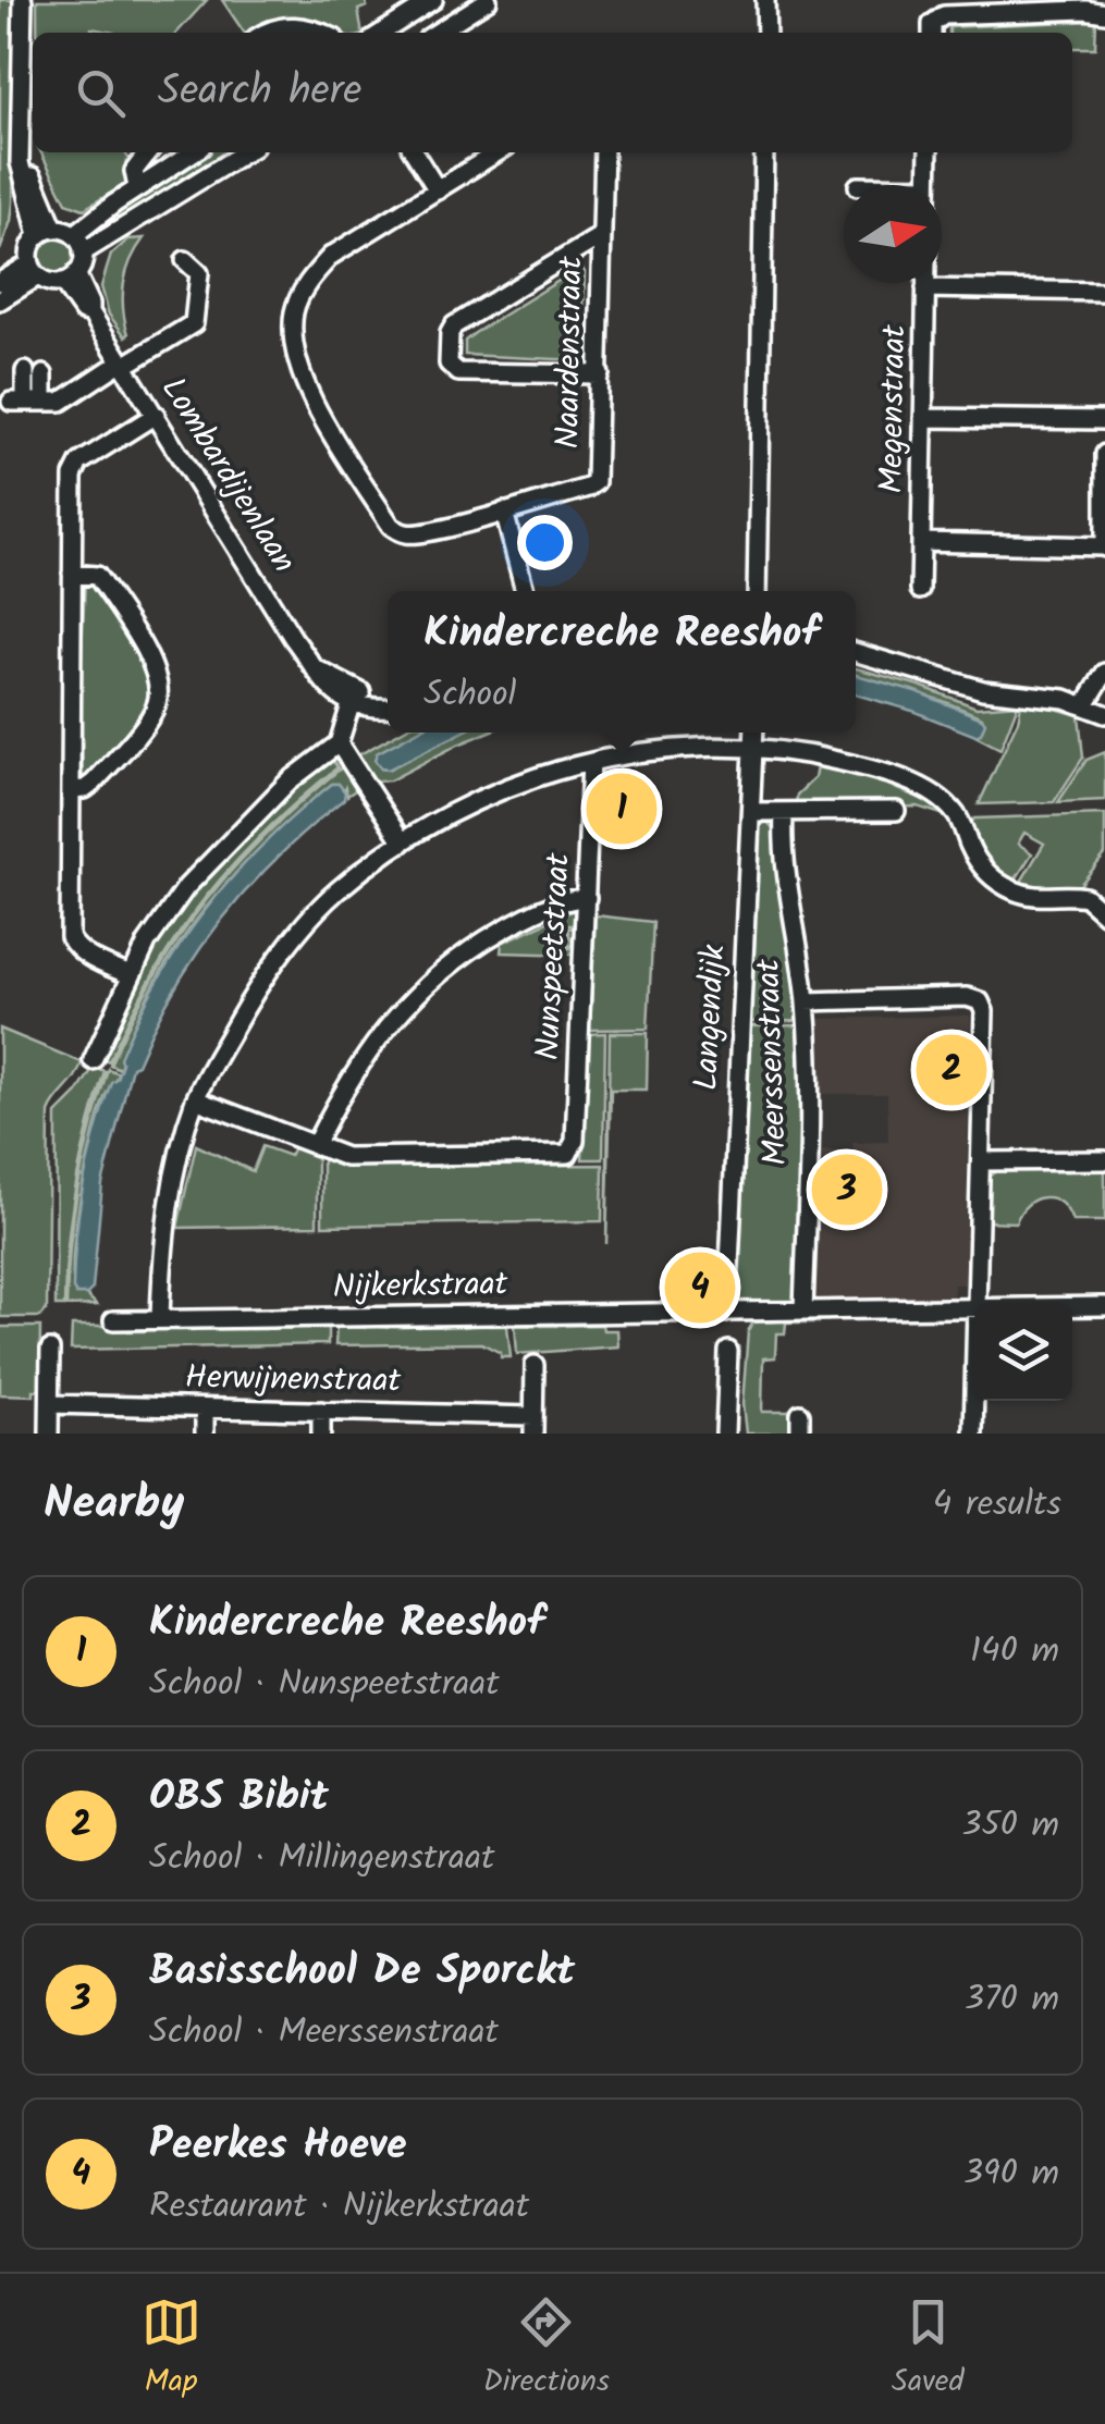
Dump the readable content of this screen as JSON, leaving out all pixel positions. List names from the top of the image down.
{
  "streets": {
    "street": [
      "Naardenstraat",
      "Megenstraat",
      "Lombardijenlaan",
      "Nunspeetstraat",
      "Langendijk",
      "Meerssenstraat",
      "Nijkerkstraat",
      "Herwijnenstraat"
    ]
  },
  "crossings": [
    ["Langendijk", "Nijkerkstraat"],
    ["Meerssenstraat", "Nijkerkstraat"]
  ],
  "north": "right",
  "page": {
    "search": "Search here",
    "popup": ["Kindercreche Reeshof", "School"],
    "pins": [
      "1",
      "2",
      "3",
      "4"
    ],
    "heading": ["Nearby", "4 results"],
    "list": [
      {
        "mark": "1",
        "name": "Kindercreche Reeshof",
        "note": "School · Nunspeetstraat",
        "value": "140 m"
      },
      {
        "mark": "2",
        "name": "OBS Bibit",
        "note": "School · Millingenstraat",
        "value": "350 m"
      },
      {
        "mark": "3",
        "name": "Basisschool De Sporckt",
        "note": "School · Meerssenstraat",
        "value": "370 m"
      },
      {
        "mark": "4",
        "name": "Peerkes Hoeve",
        "note": "Restaurant · Nijkerkstraat",
        "value": "390 m"
      }
    ],
    "nav": ["Map", "Directions", "Saved"]
  }
}
